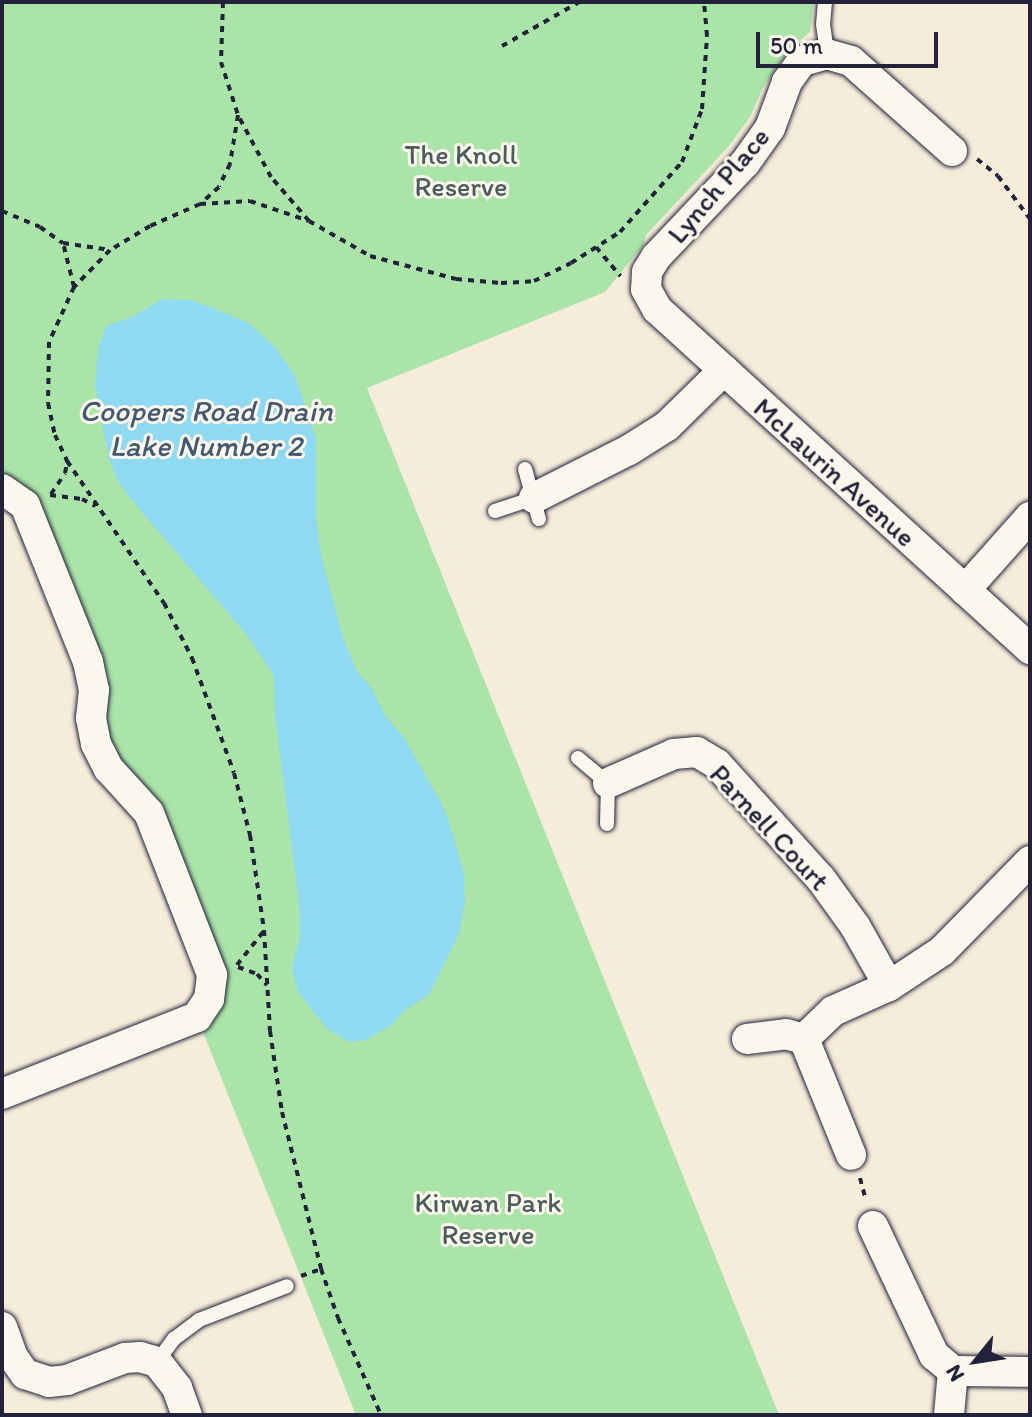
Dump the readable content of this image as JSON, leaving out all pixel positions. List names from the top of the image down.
{
  "streets": {
    "street": ["Lynch Place", "McLaurin Avenue", "Parnell Court"]
  },
  "crossings": [
    ["Lynch Place", "McLaurin Avenue"]
  ],
  "water": ["Coopers Road Drain Lake Number 2"],
  "parks": ["The Knoll Reserve", "Kirwan Park Reserve"],
  "scale_bar": "50 m",
  "north": "bottom left"
}
